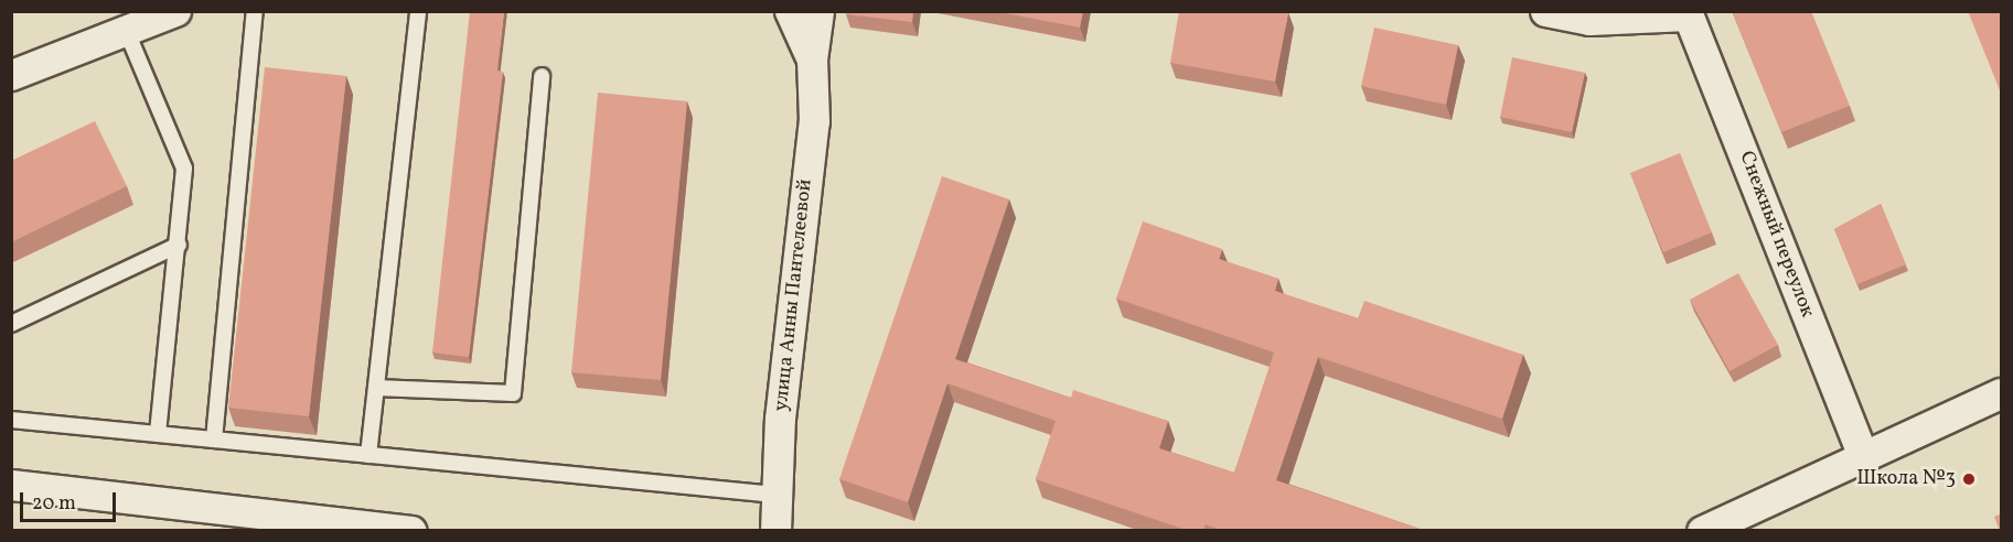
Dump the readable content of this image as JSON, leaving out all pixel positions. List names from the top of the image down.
{
  "streets": {
    "street": ["Снежный переулок", "улица Анны Пантелеевой"]
  },
  "places": ["Школа №3"],
  "scale_bar": "20 m"
}
